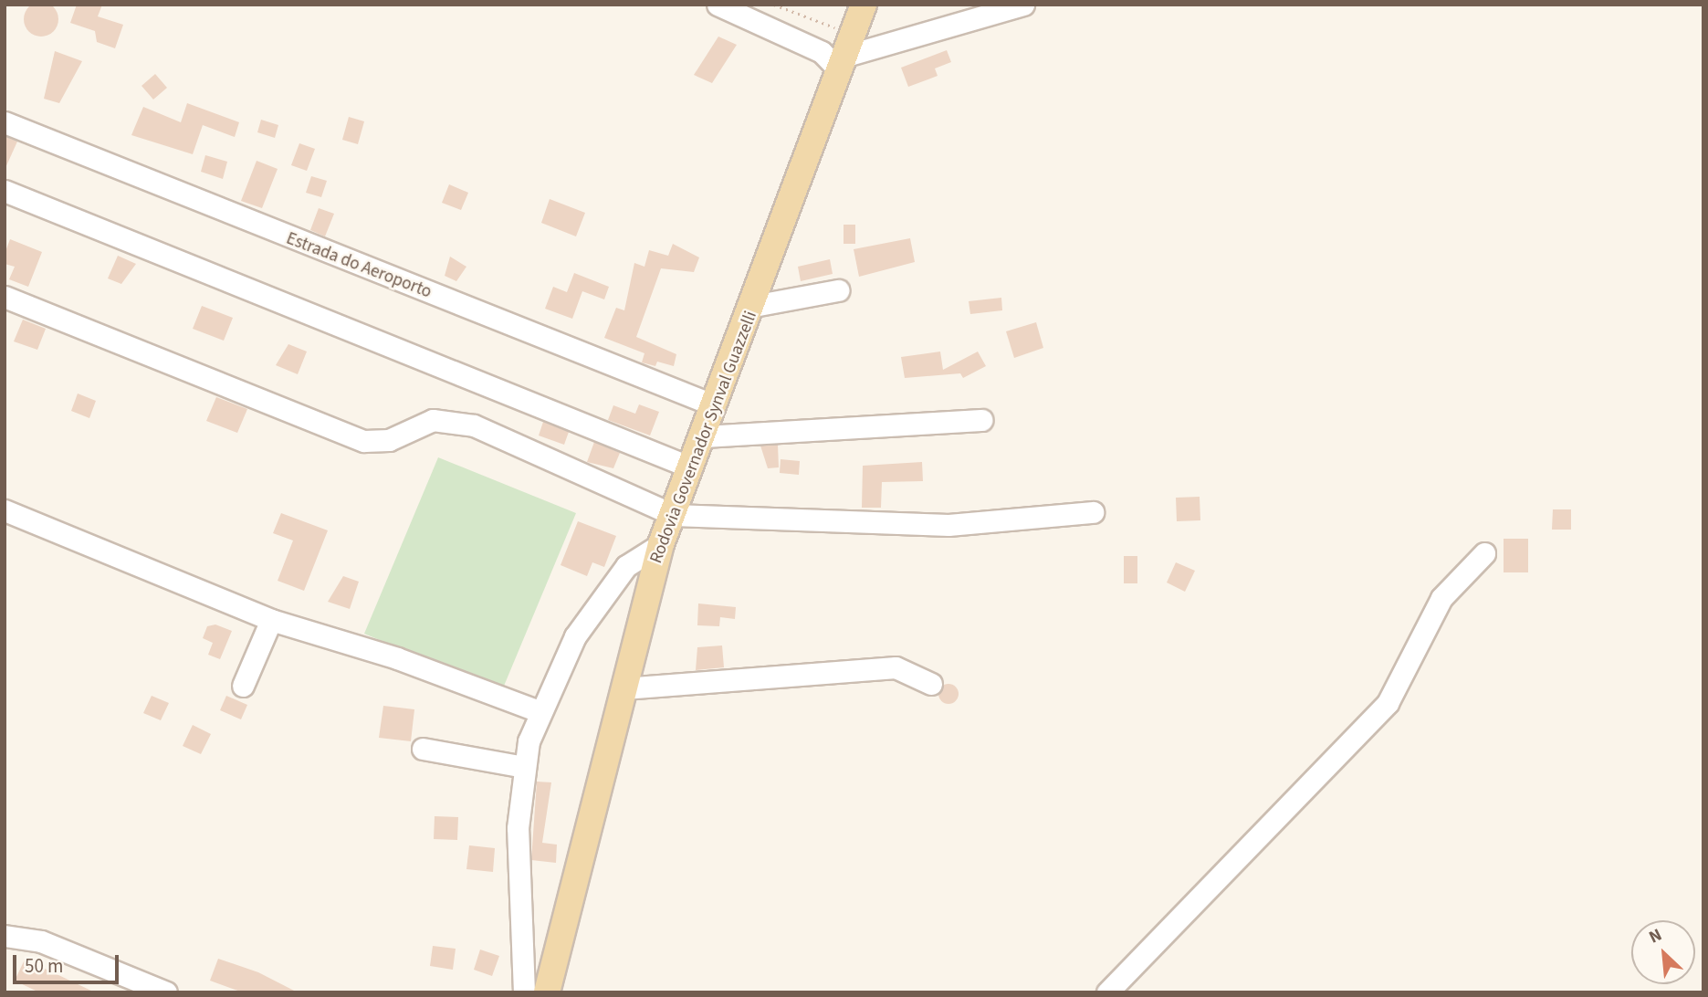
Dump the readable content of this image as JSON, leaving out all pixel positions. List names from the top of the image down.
{
  "streets": {
    "main road": ["Rodovia Governador Synval Guazzelli"],
    "street": ["Estrada do Aeroporto"]
  },
  "crossings": [
    ["Estrada do Aeroporto", "Rodovia Governador Synval Guazzelli"]
  ],
  "scale_bar": "50 m",
  "north": "top left"
}
